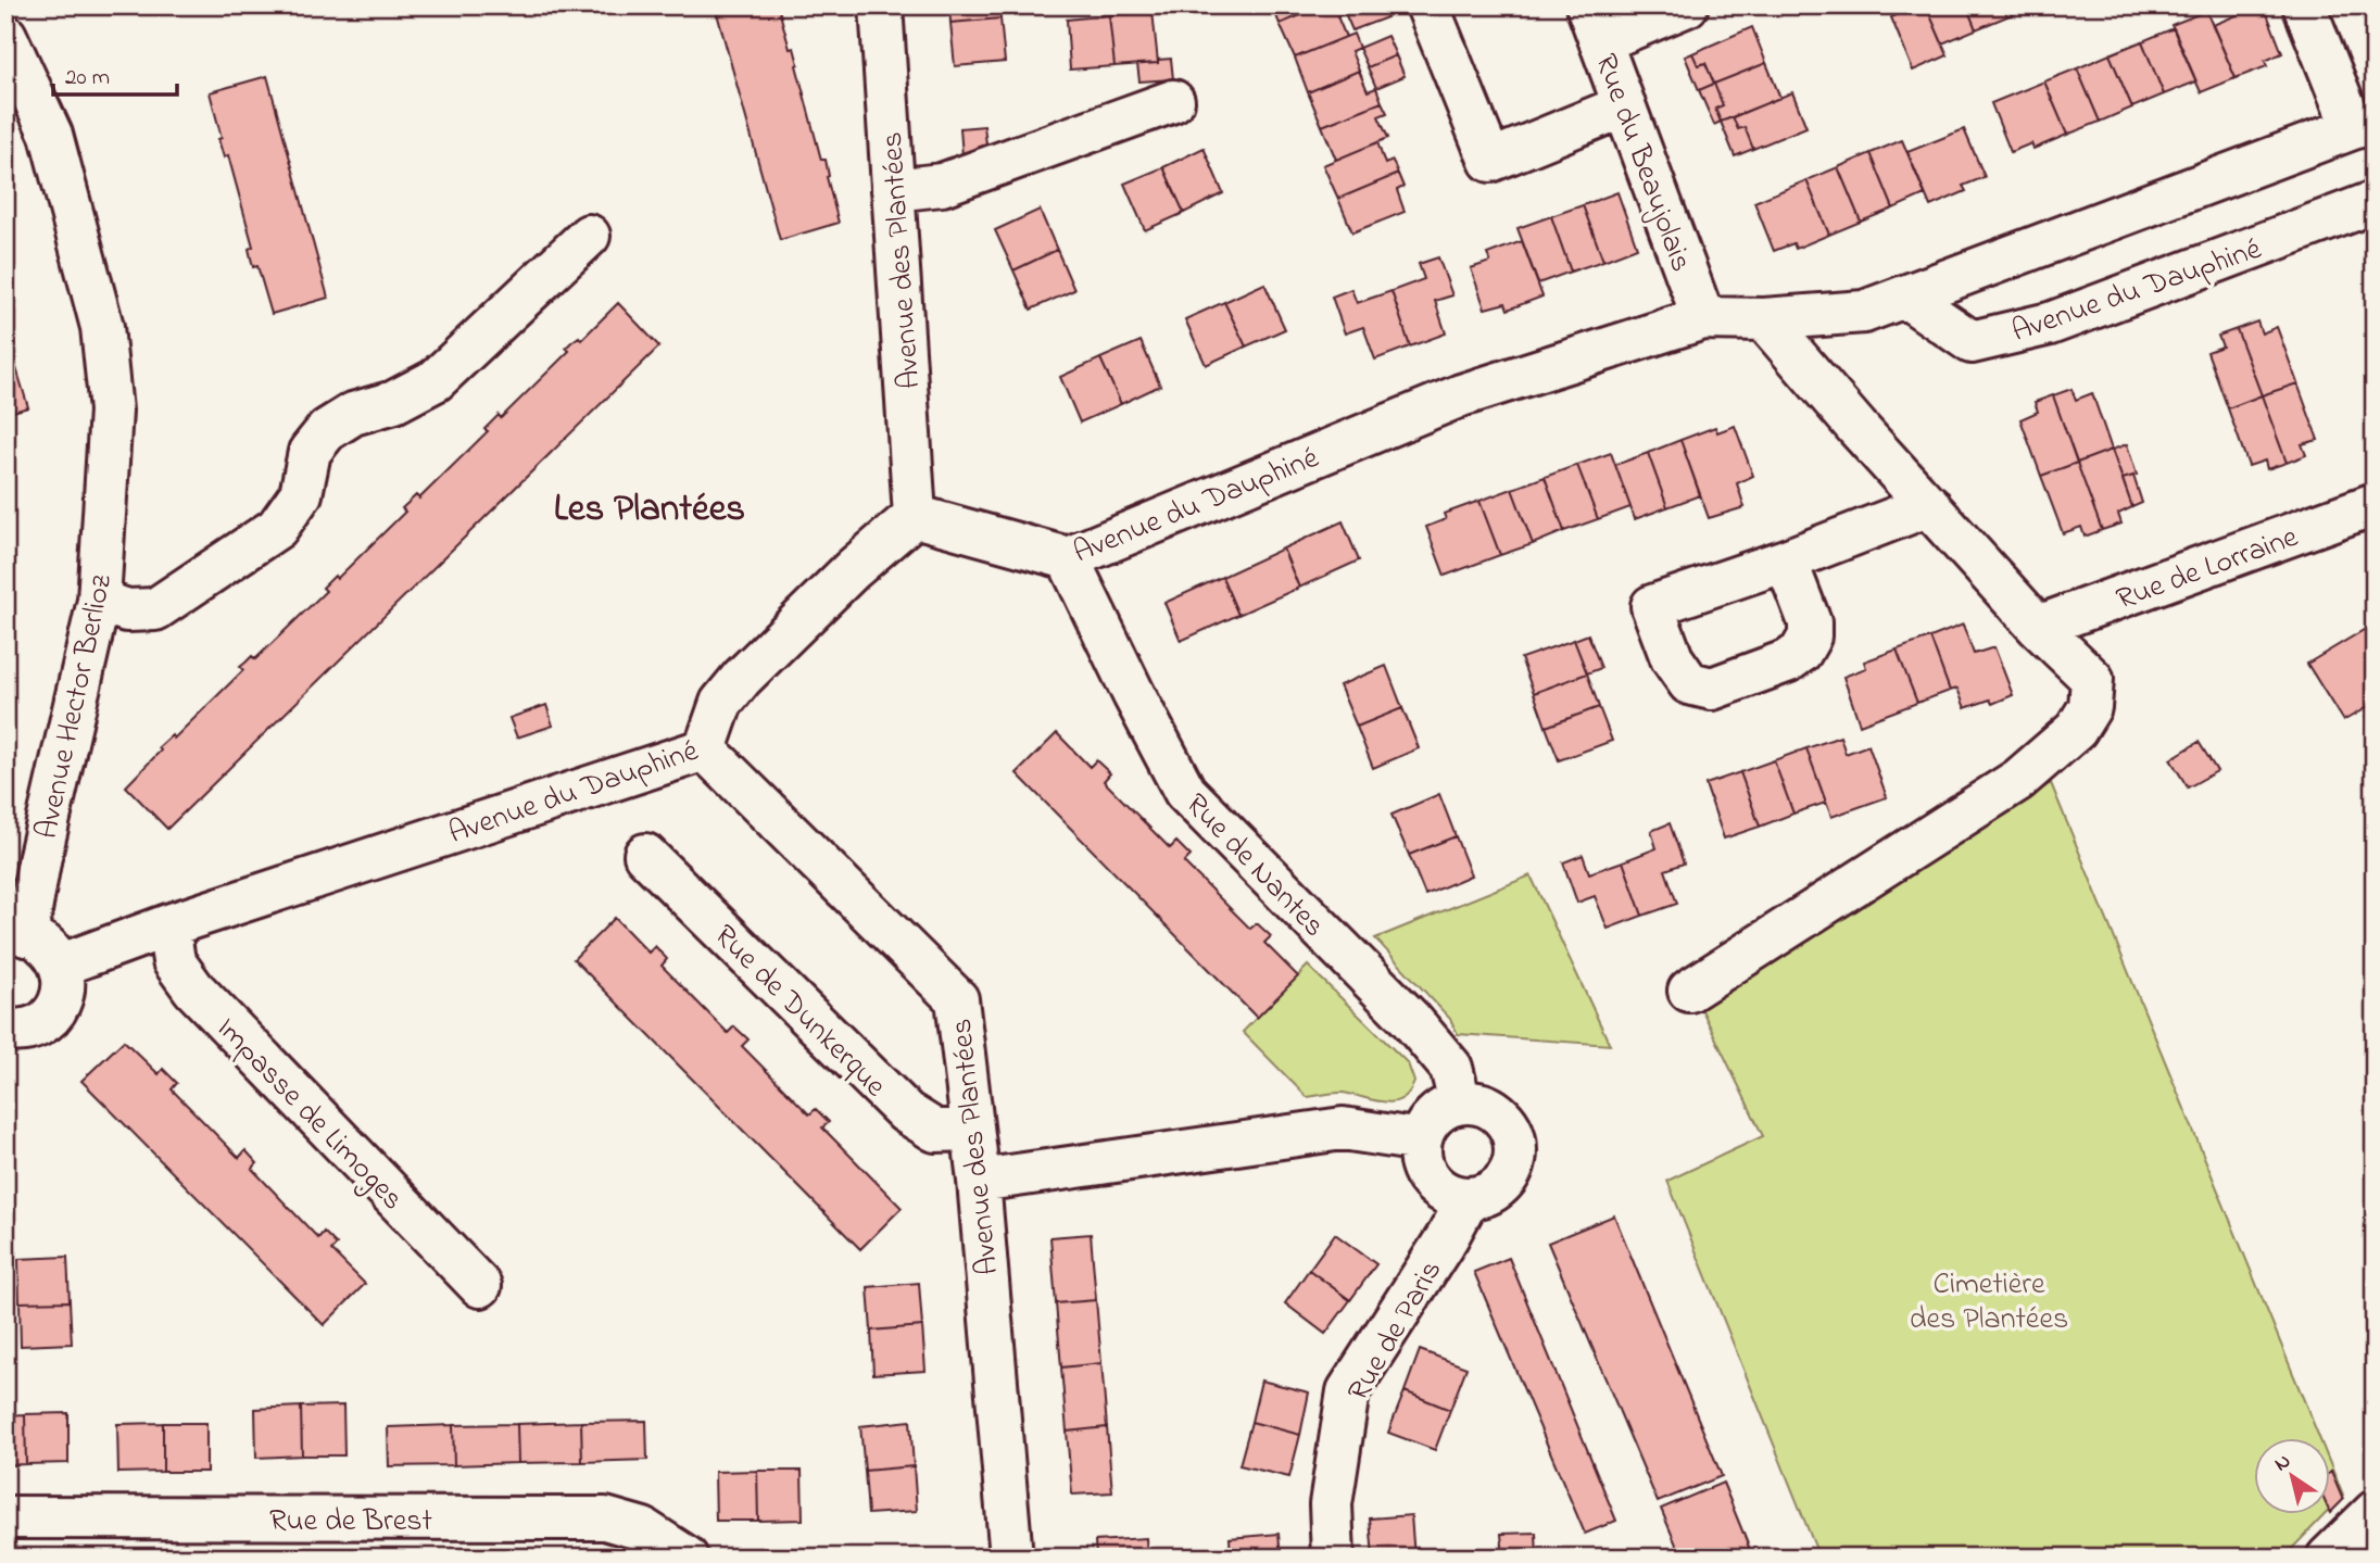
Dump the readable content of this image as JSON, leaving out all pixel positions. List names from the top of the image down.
{
  "streets": {
    "street": [
      "Rue du Beaujolais",
      "Avenue des Plantées",
      "Avenue du Dauphiné",
      "Rue de Lorraine",
      "Avenue Hector Berlioz",
      "Rue de Nantes",
      "Rue de Dunkerque",
      "Impasse de Limoges",
      "Rue de Paris",
      "Rue de Brest"
    ]
  },
  "crossings": [
    ["Rue du Beaujolais", "Avenue du Dauphiné"],
    ["Avenue des Plantées", "Avenue du Dauphiné"],
    ["Avenue des Plantées", "Rue de Dunkerque"],
    ["Avenue du Dauphiné", "Rue de Nantes"],
    ["Avenue du Dauphiné", "Impasse de Limoges"],
    ["Rue de Nantes", "Rue de Paris"]
  ],
  "districts": ["Les Plantées"],
  "parks": ["Cimetière des Plantées"],
  "scale_bar": "20 m",
  "north": "top left"
}
